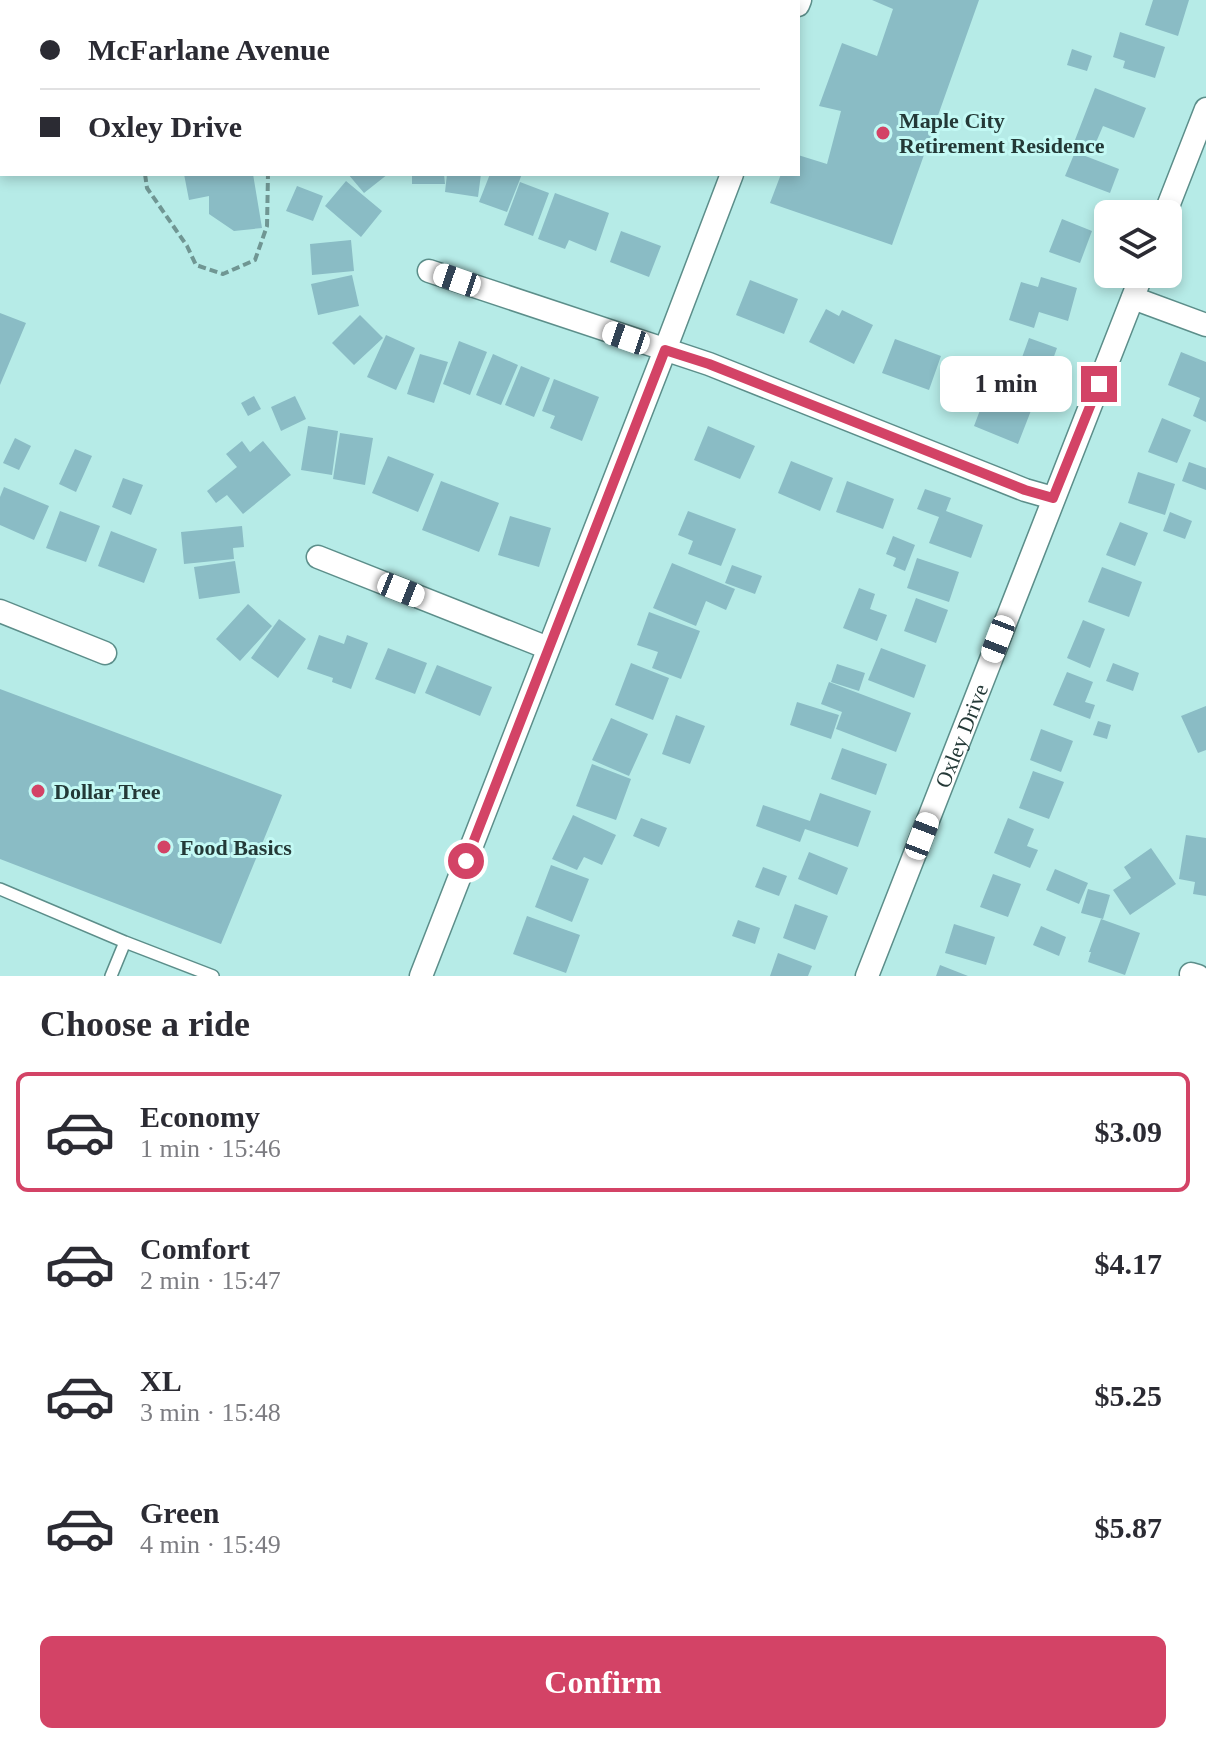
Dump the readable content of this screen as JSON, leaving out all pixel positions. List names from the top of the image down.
{
  "streets": {
    "street": ["Oxley Drive"]
  },
  "places": ["Maple City Retirement Residence", "Dollar Tree", "Food Basics"],
  "page": {
    "banner": ["McFarlane Avenue", "Oxley Drive"],
    "bubble": "1 min",
    "heading": "Choose a ride",
    "list": [
      {
        "name": "Economy",
        "note": "1 min · 15:46",
        "value": "$3.09"
      },
      {
        "name": "Comfort",
        "note": "2 min · 15:47",
        "value": "$4.17"
      },
      {
        "name": "XL",
        "note": "3 min · 15:48",
        "value": "$5.25"
      },
      {
        "name": "Green",
        "note": "4 min · 15:49",
        "value": "$5.87"
      }
    ],
    "buttons": "Confirm"
  }
}
